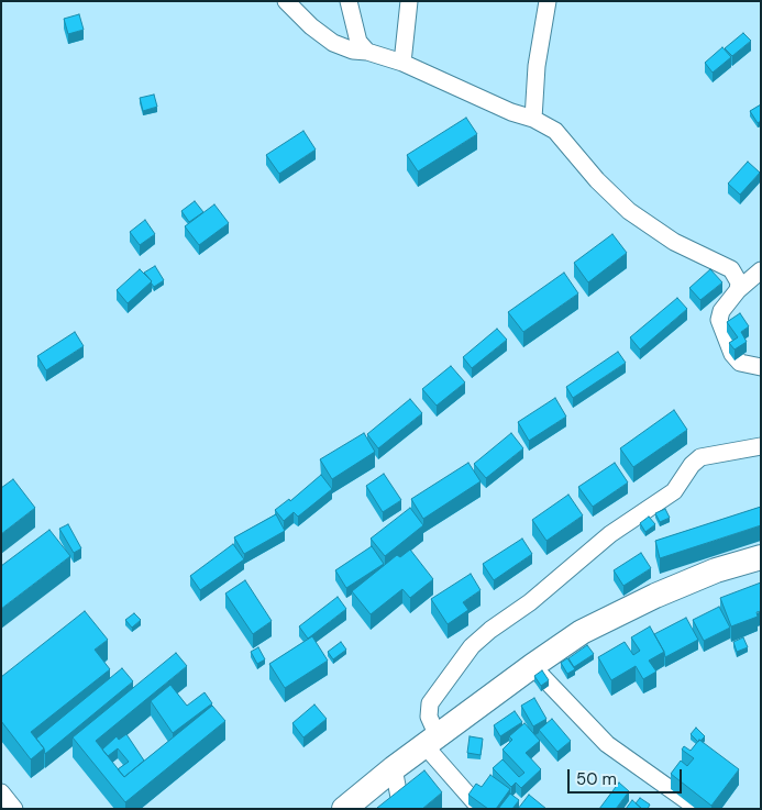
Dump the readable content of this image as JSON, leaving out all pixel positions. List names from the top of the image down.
{
  "scale_bar": "50 m"
}
